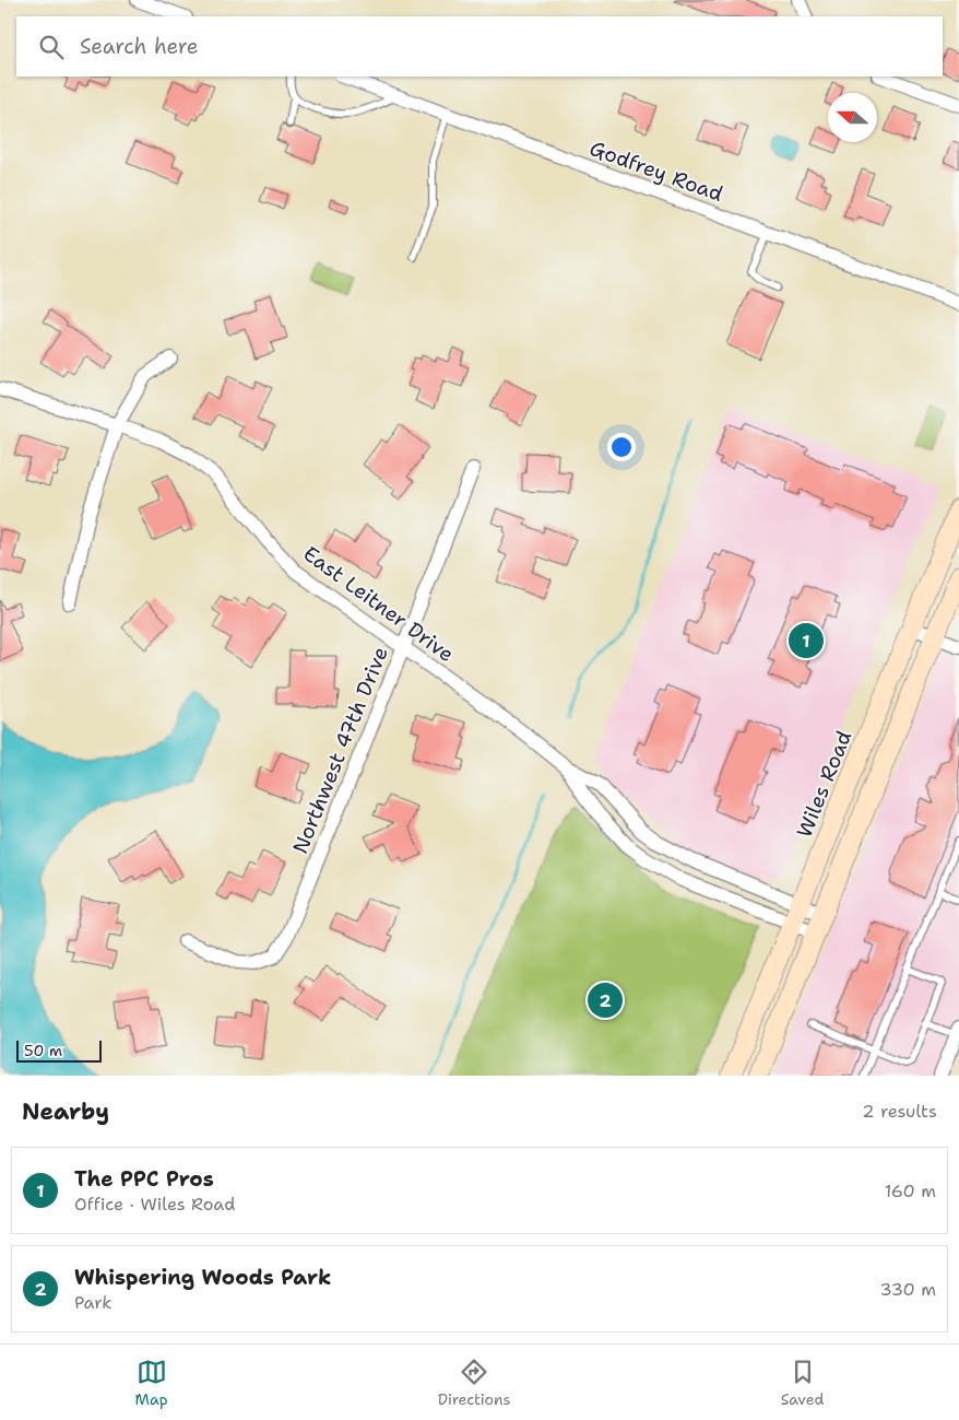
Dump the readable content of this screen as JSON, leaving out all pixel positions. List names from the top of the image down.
{
  "streets": {
    "main road": ["Wiles Road"],
    "street": ["Godfrey Road", "East Leitner Drive", "Northwest 47th Drive"]
  },
  "crossings": [
    ["East Leitner Drive", "Northwest 47th Drive"],
    ["East Leitner Drive", "Wiles Road"]
  ],
  "scale_bar": "50 m",
  "north": "left",
  "page": {
    "search": "Search here",
    "pins": ["1", "2"],
    "scale": "50 m",
    "heading": ["Nearby", "2 results"],
    "list": [
      {
        "mark": "1",
        "name": "The PPC Pros",
        "note": "Office · Wiles Road",
        "value": "160 m"
      },
      {
        "mark": "2",
        "name": "Whispering Woods Park",
        "note": "Park",
        "value": "330 m"
      }
    ],
    "nav": ["Map", "Directions", "Saved"]
  }
}
